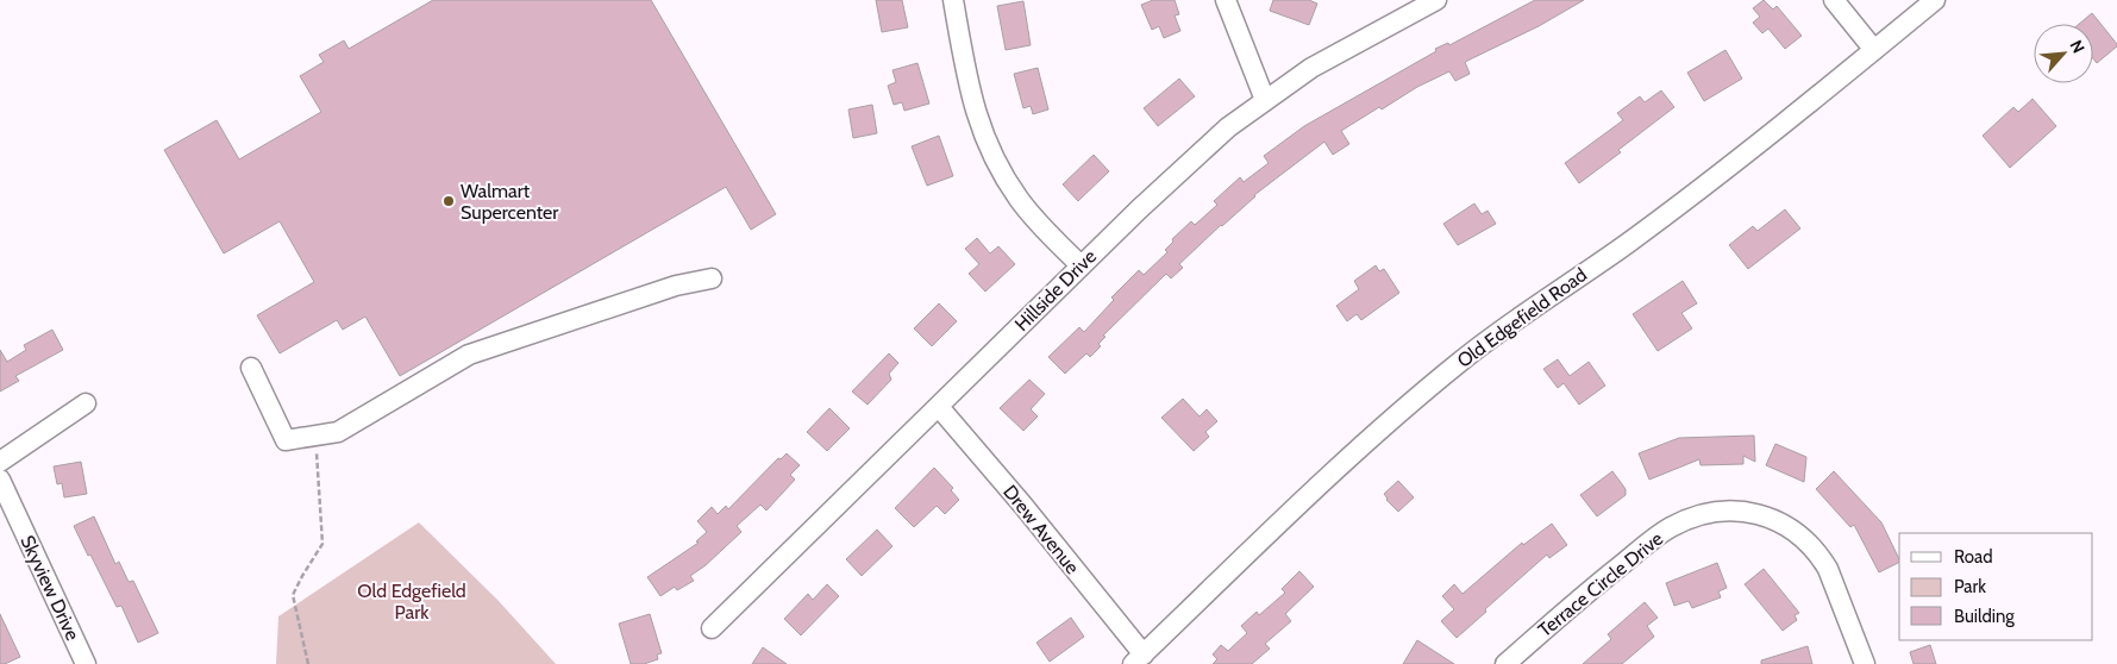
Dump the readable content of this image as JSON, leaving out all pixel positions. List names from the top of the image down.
{
  "streets": {
    "street": [
      "Hillside Drive",
      "Old Edgefield Road",
      "Drew Avenue",
      "Terrace Circle Drive",
      "Skyview Drive"
    ]
  },
  "crossings": [
    ["Hillside Drive", "Drew Avenue"],
    ["Old Edgefield Road", "Drew Avenue"]
  ],
  "parks": ["Old Edgefield Park"],
  "places": ["Walmart Supercenter"],
  "legend": ["Road", "Park", "Building"],
  "north": "top right"
}
